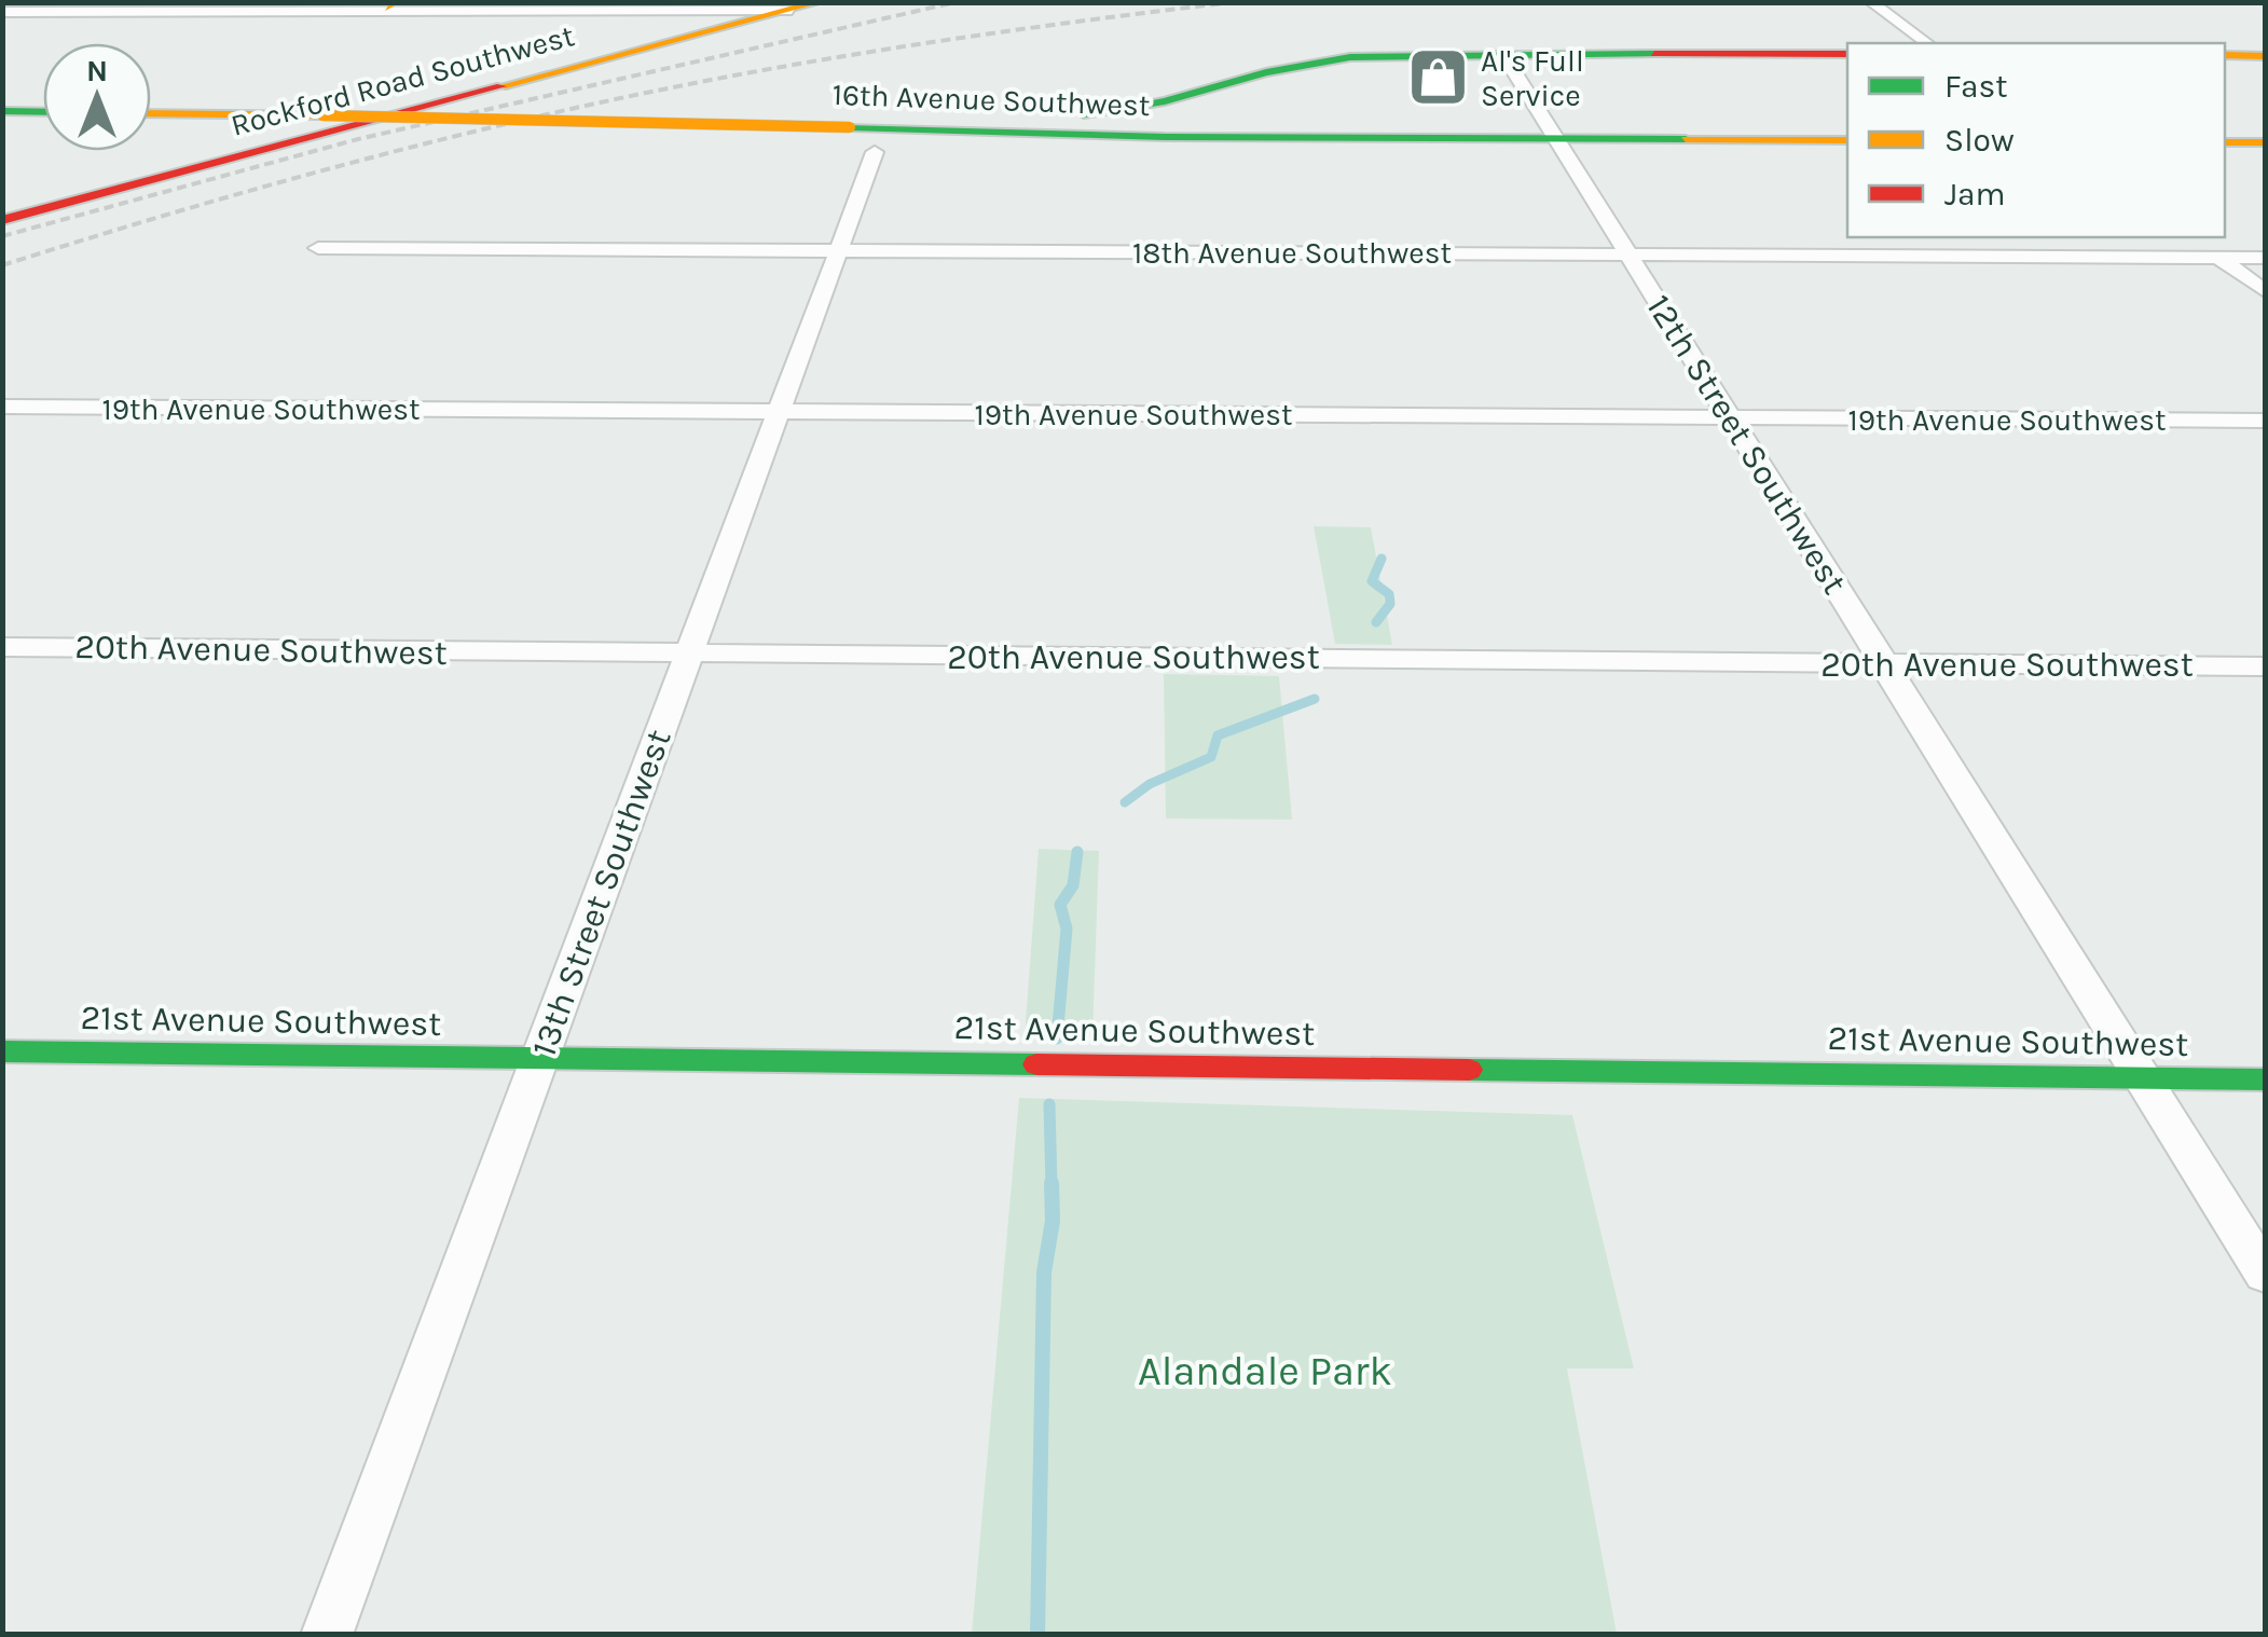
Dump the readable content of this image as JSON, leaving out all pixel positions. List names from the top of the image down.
{
  "streets": {
    "main road": ["Rockford Road Southwest", "16th Avenue Southwest", "21st Avenue Southwest"],
    "street": [
      "18th Avenue Southwest",
      "19th Avenue Southwest",
      "12th Street Southwest",
      "20th Avenue Southwest",
      "13th Street Southwest"
    ]
  },
  "crossings": [
    ["16th Avenue Southwest", "12th Street Southwest"],
    ["16th Avenue Southwest", "13th Street Southwest"],
    ["18th Avenue Southwest", "12th Street Southwest"],
    ["18th Avenue Southwest", "13th Street Southwest"],
    ["19th Avenue Southwest", "12th Street Southwest"],
    ["19th Avenue Southwest", "13th Street Southwest"],
    ["12th Street Southwest", "20th Avenue Southwest"],
    ["12th Street Southwest", "21st Avenue Southwest"],
    ["20th Avenue Southwest", "13th Street Southwest"],
    ["13th Street Southwest", "21st Avenue Southwest"]
  ],
  "parks": ["Alandale Park"],
  "places": {
    "shop": ["Al's Full Service"]
  },
  "legend": ["Fast", "Slow", "Jam"],
  "north": "top"
}
